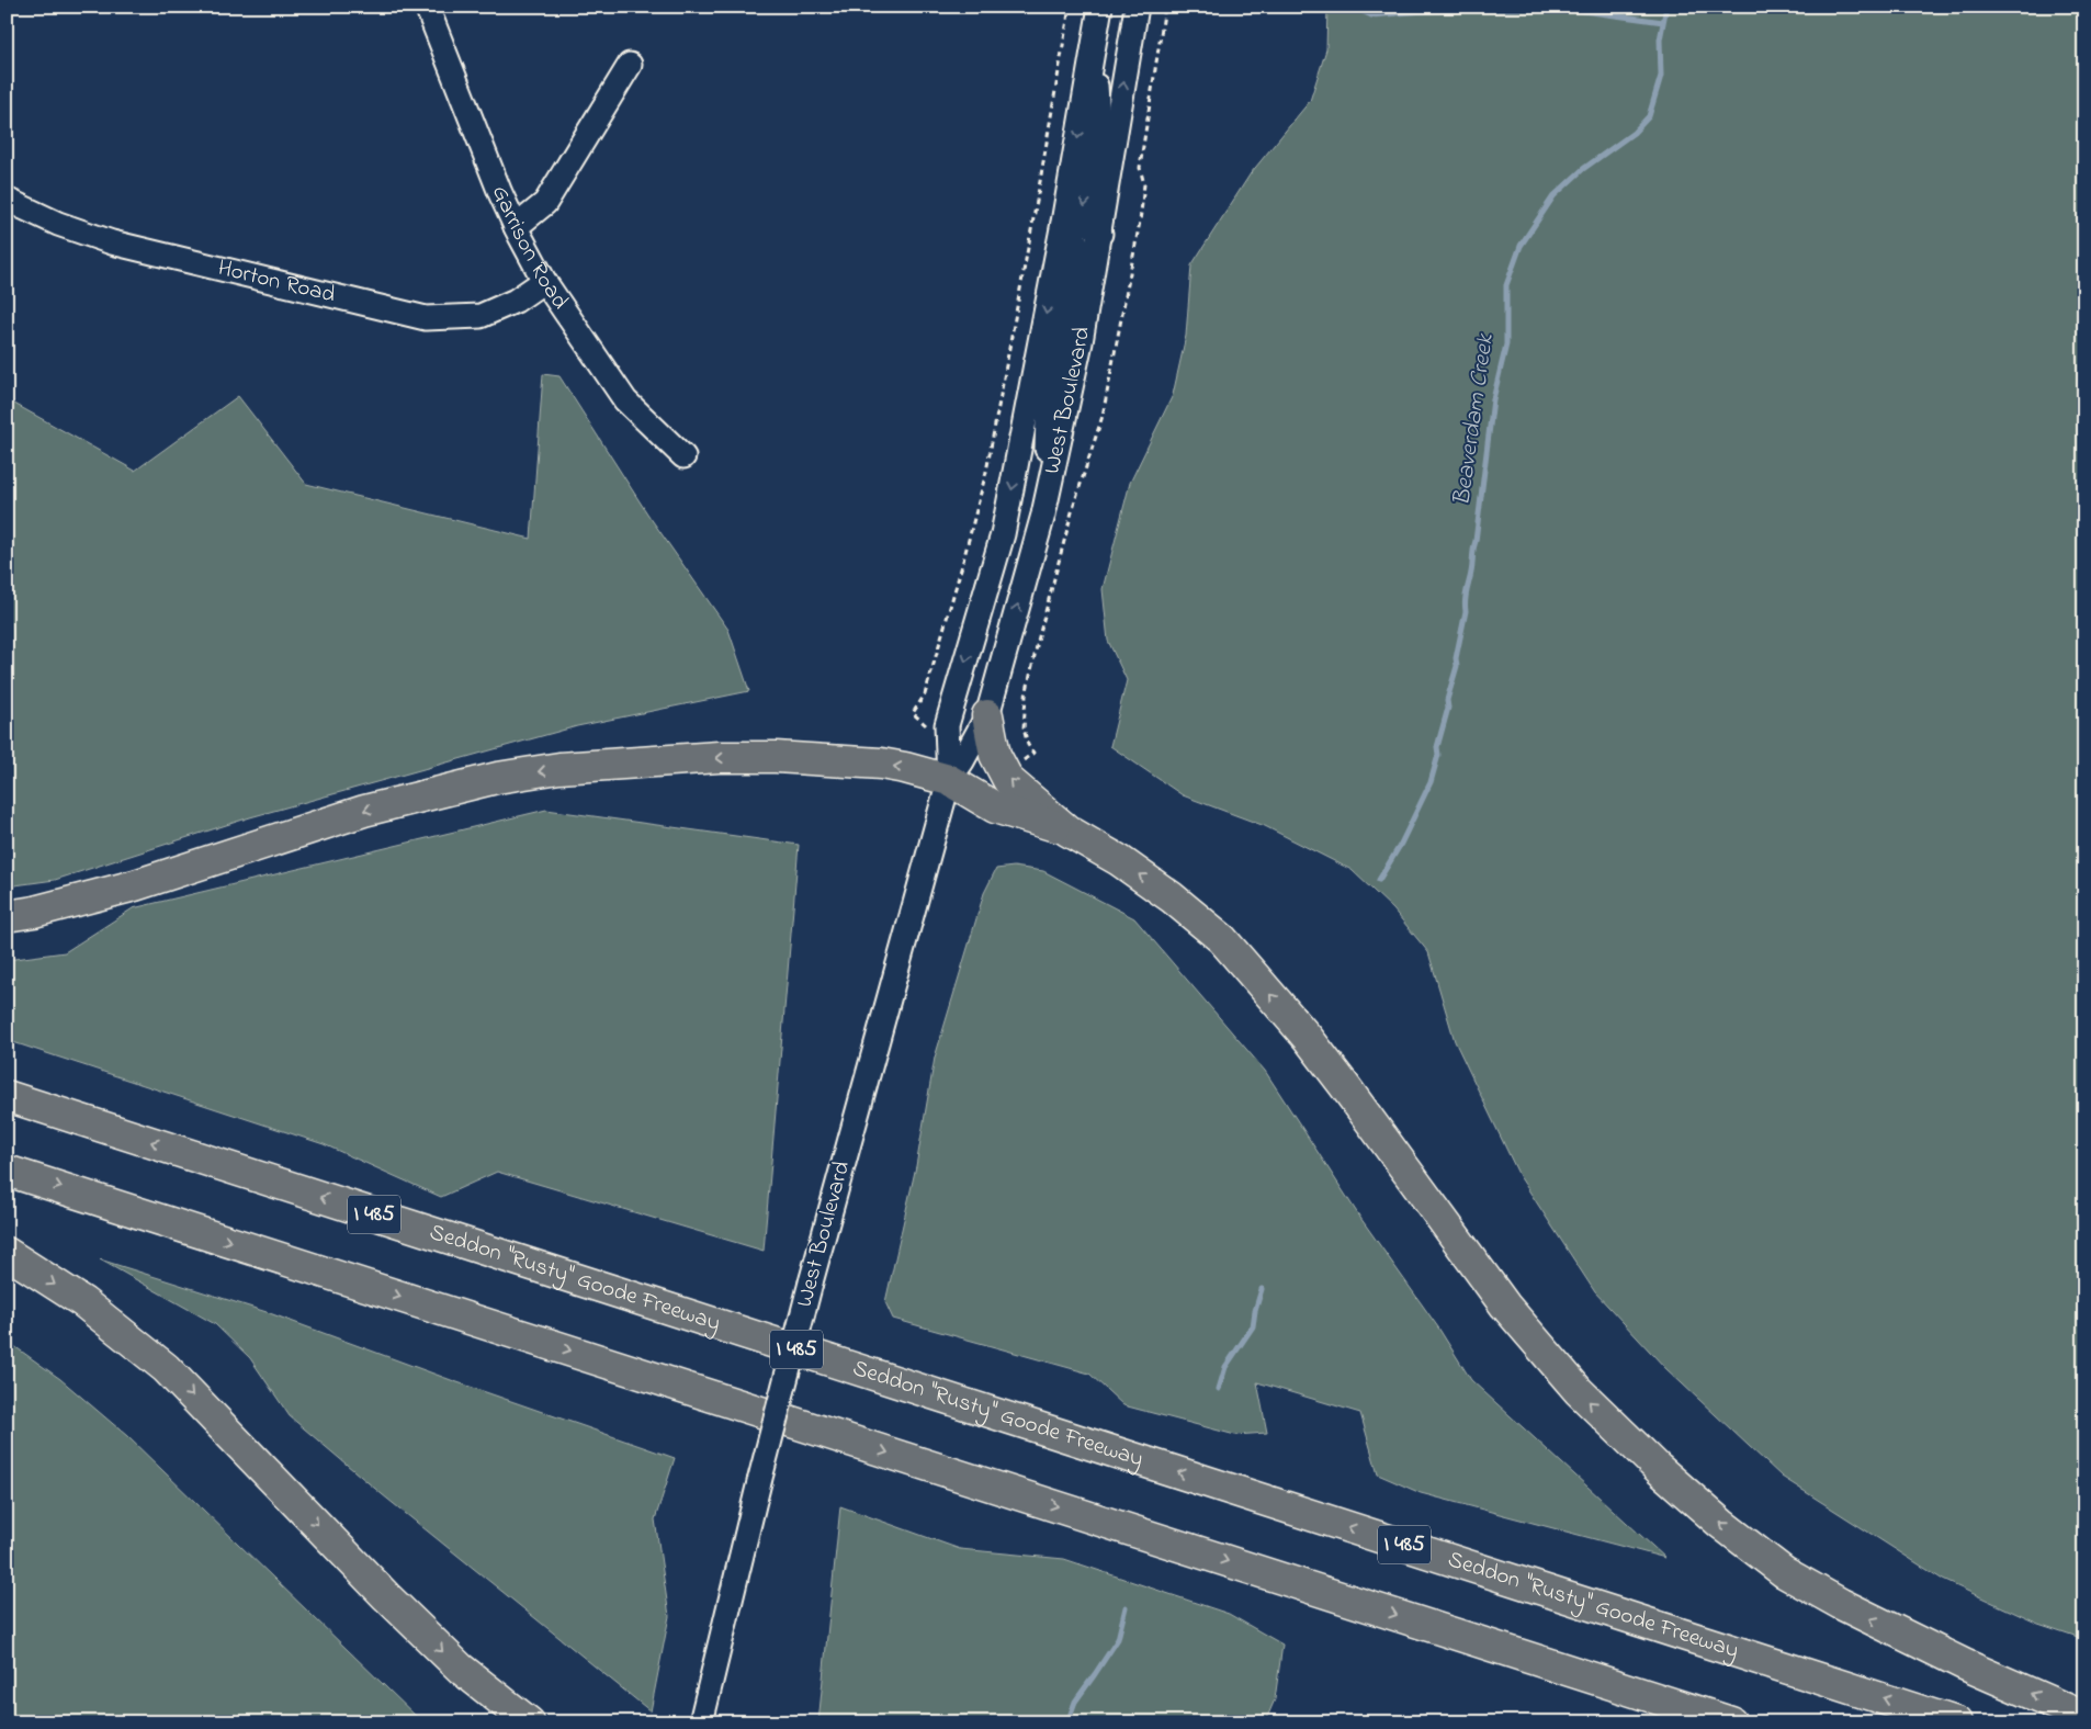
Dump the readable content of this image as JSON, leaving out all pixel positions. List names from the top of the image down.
{
  "streets": {
    "highway": ["I 485", "Seddon \"Rusty\" Goode Freeway"],
    "street": ["Garrison Road", "Horton Road", "West Boulevard"]
  },
  "crossings": [
    ["Garrison Road", "Horton Road"]
  ],
  "water": ["Beaverdam Creek"]
}
